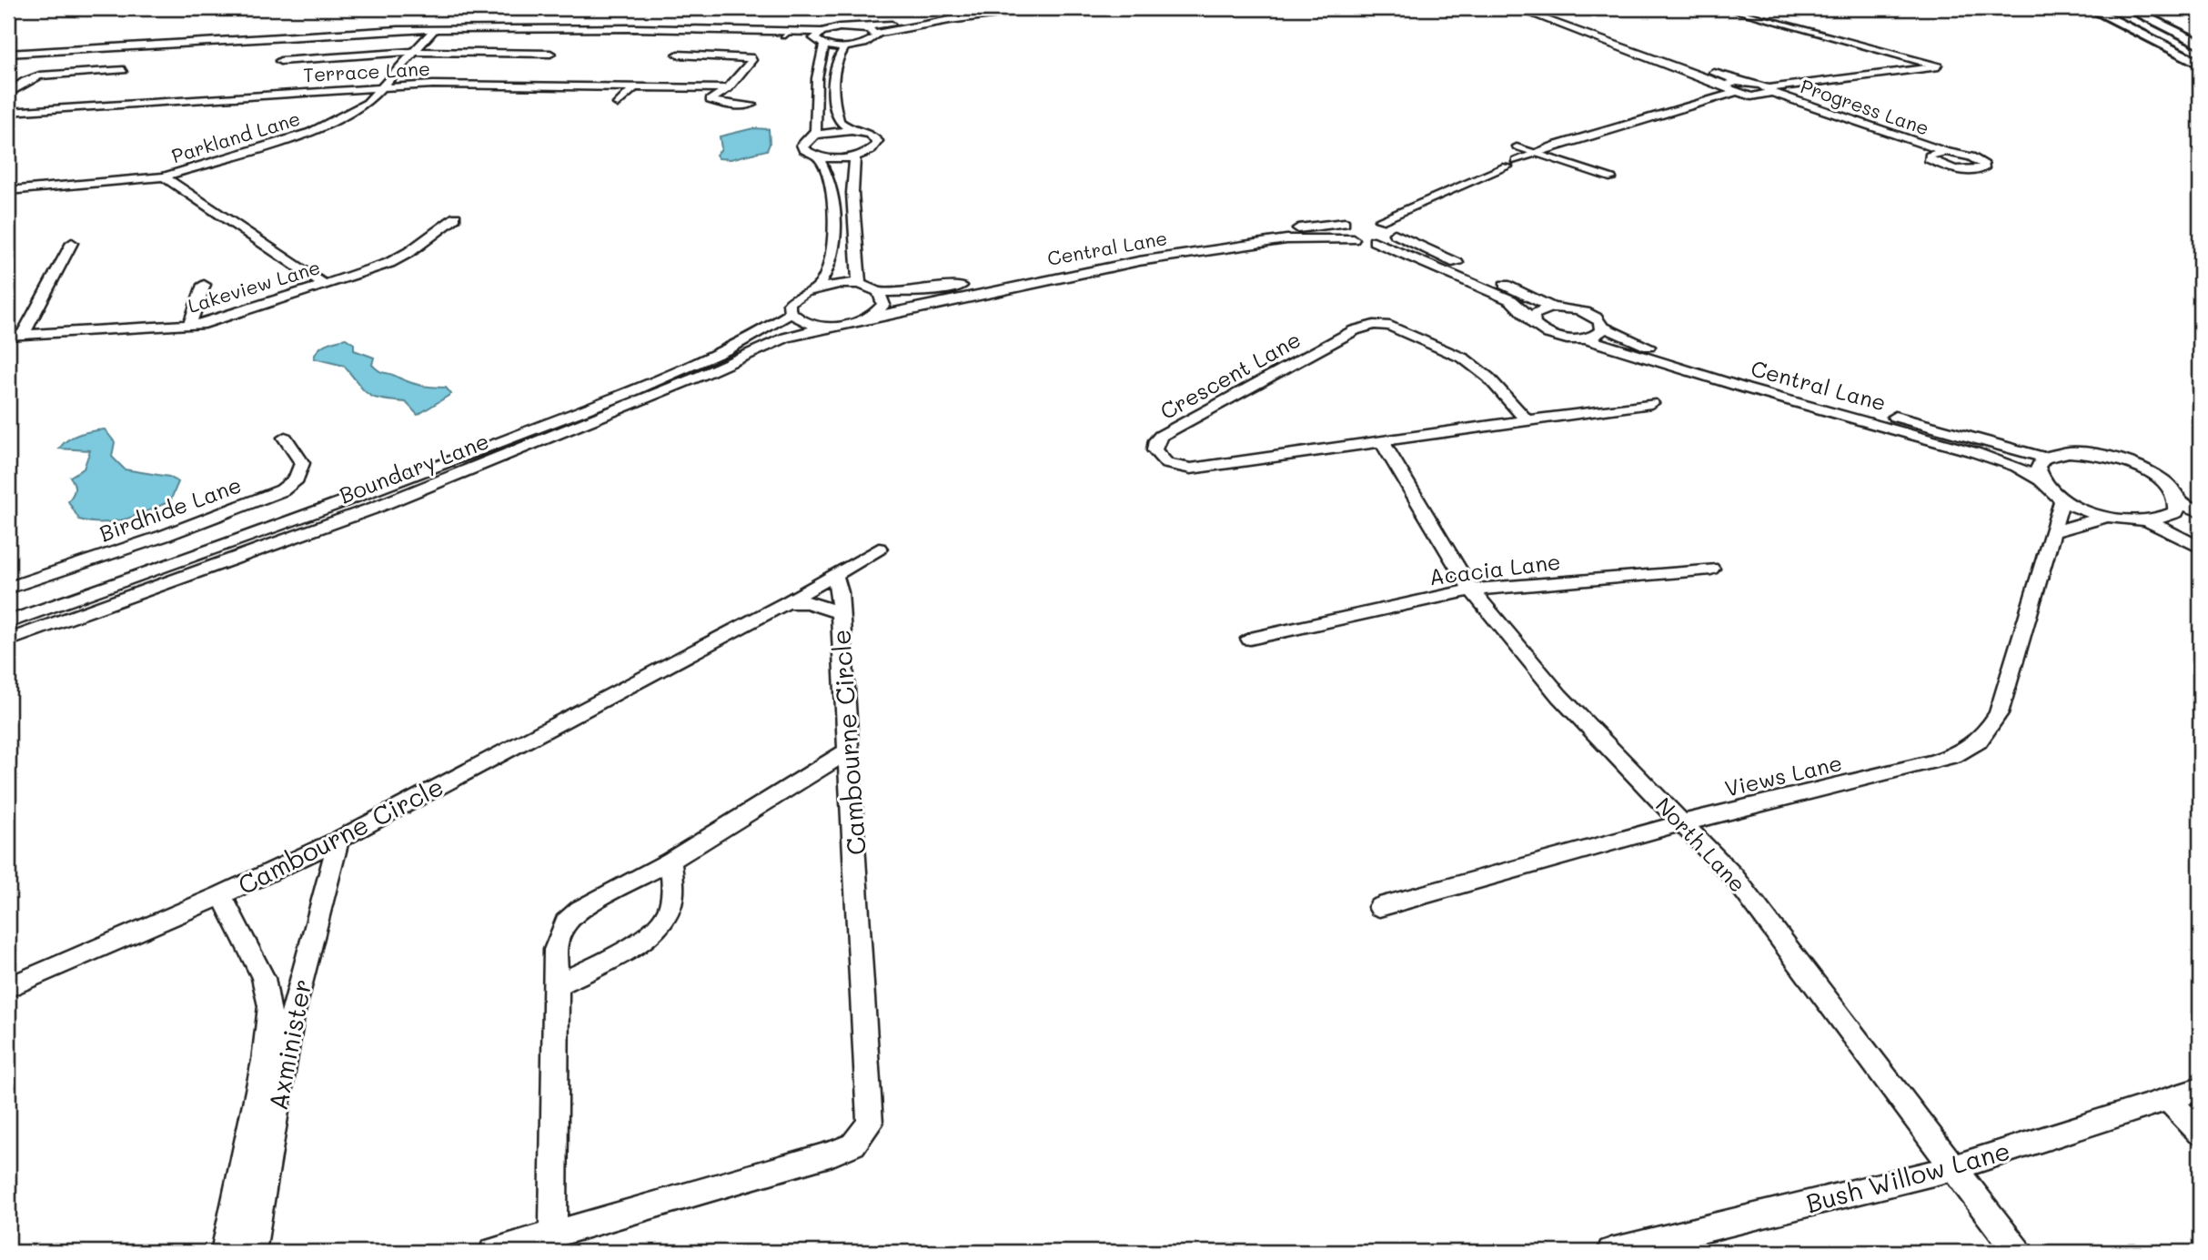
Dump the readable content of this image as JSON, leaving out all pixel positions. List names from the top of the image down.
{
  "streets": {
    "street": [
      "Terrace Lane",
      "Progress Lane",
      "Parkland Lane",
      "Central Lane",
      "Lakeview Lane",
      "Crescent Lane",
      "Boundary Lane",
      "Birdhide Lane",
      "Acacia Lane",
      "Cambourne Circle",
      "Views Lane",
      "North Lane",
      "Axminister",
      "Bush Willow Lane"
    ]
  },
  "crossings": [
    ["Terrace Lane", "Parkland Lane"],
    ["Central Lane", "Boundary Lane"],
    ["Central Lane", "Views Lane"],
    ["Crescent Lane", "North Lane"],
    ["Acacia Lane", "North Lane"],
    ["Cambourne Circle", "Axminister"],
    ["Views Lane", "North Lane"],
    ["North Lane", "Bush Willow Lane"]
  ]
}
